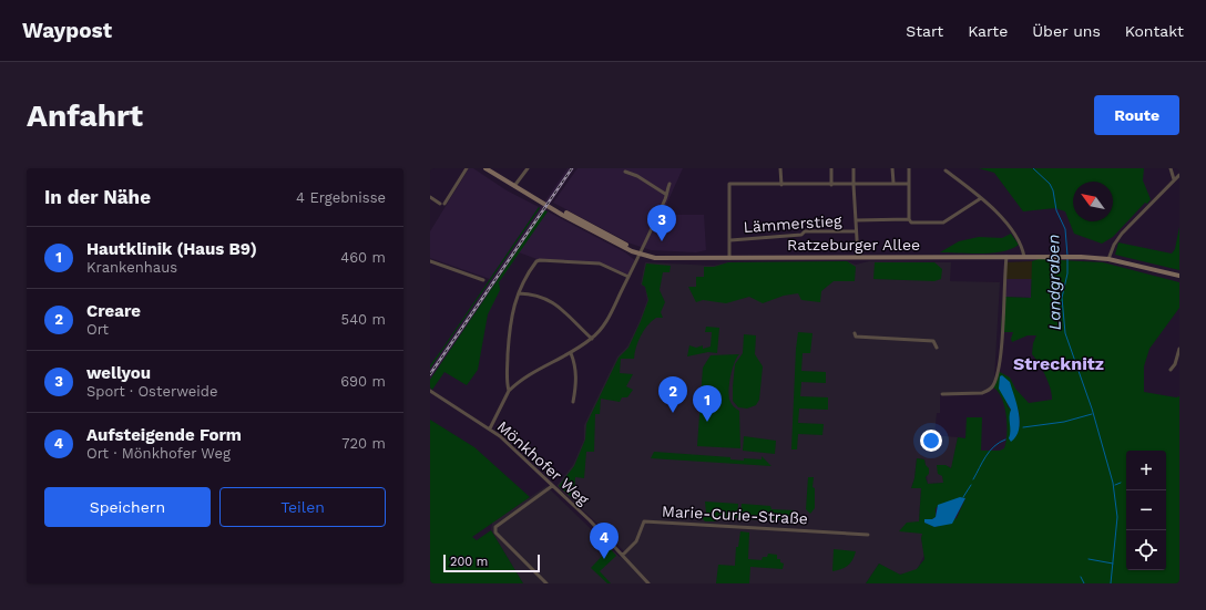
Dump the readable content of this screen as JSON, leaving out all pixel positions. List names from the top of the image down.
{
  "streets": {
    "main road": ["Ratzeburger Allee"],
    "street": ["Lämmerstieg", "Mönkhofer Weg", "Marie-Curie-Straße"]
  },
  "crossings": [
    ["Mönkhofer Weg", "Marie-Curie-Straße"]
  ],
  "districts": ["Strecknitz"],
  "water": ["Landgraben"],
  "scale_bar": "200 m",
  "north": "top left",
  "page": {
    "header": "Waypost",
    "nav": [
      "Start",
      "Karte",
      "Über uns",
      "Kontakt"
    ],
    "buttons": [
      "Route",
      ["Speichern", "Teilen"]
    ],
    "title": "Anfahrt",
    "heading": ["In der Nähe", "4 Ergebnisse"],
    "pins": [
      "3",
      "2",
      "1",
      "4"
    ],
    "list": [
      {
        "mark": "1",
        "name": "Hautklinik (Haus B9)",
        "note": "Krankenhaus",
        "value": "460 m"
      },
      {
        "mark": "2",
        "name": "Creare",
        "note": "Ort",
        "value": "540 m"
      },
      {
        "mark": "3",
        "name": "wellyou",
        "note": "Sport · Osterweide",
        "value": "690 m"
      },
      {
        "mark": "4",
        "name": "Aufsteigende Form",
        "note": "Ort · Mönkhofer Weg",
        "value": "720 m"
      }
    ],
    "map_buttons": ["+", "−"],
    "scale": "200 m"
  }
}
